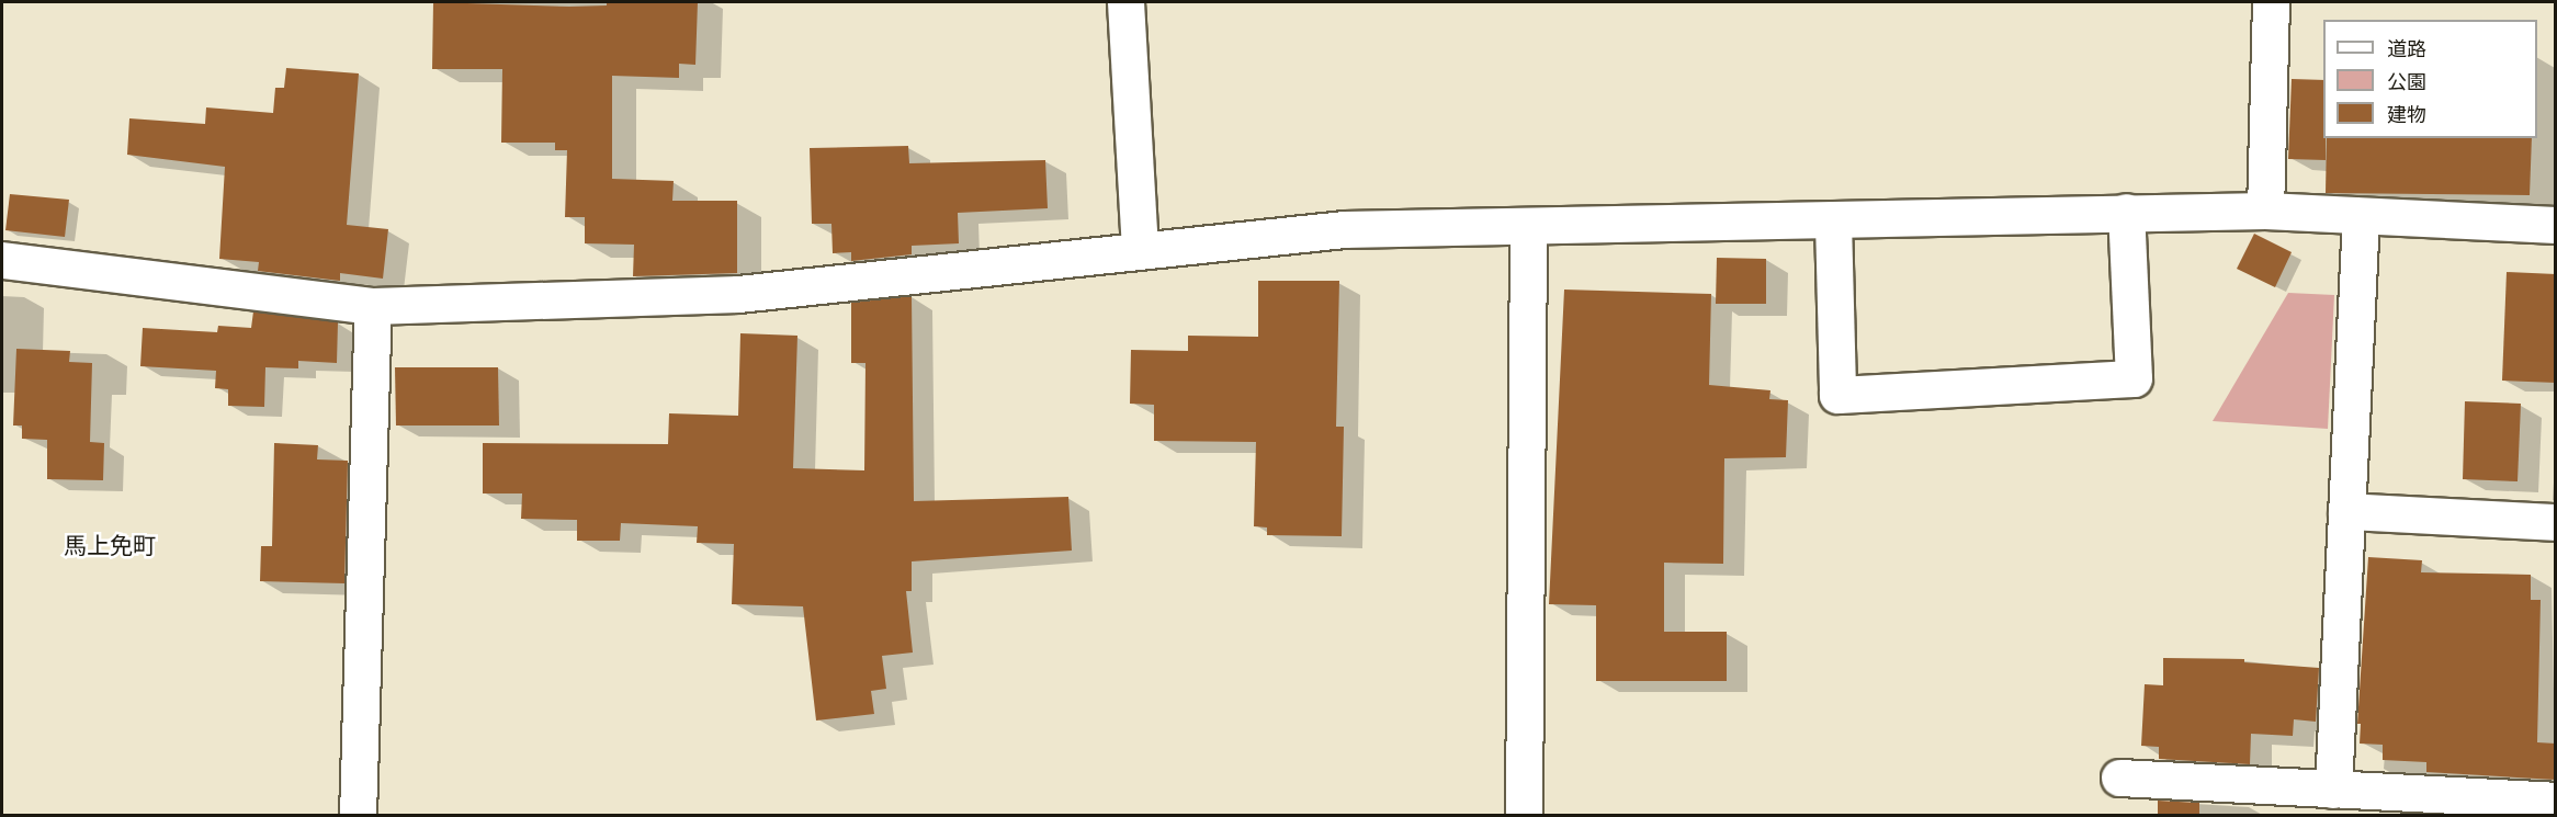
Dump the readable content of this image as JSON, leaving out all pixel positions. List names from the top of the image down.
{
  "districts": ["馬上免町"],
  "legend": ["道路", "公園", "建物"]
}
